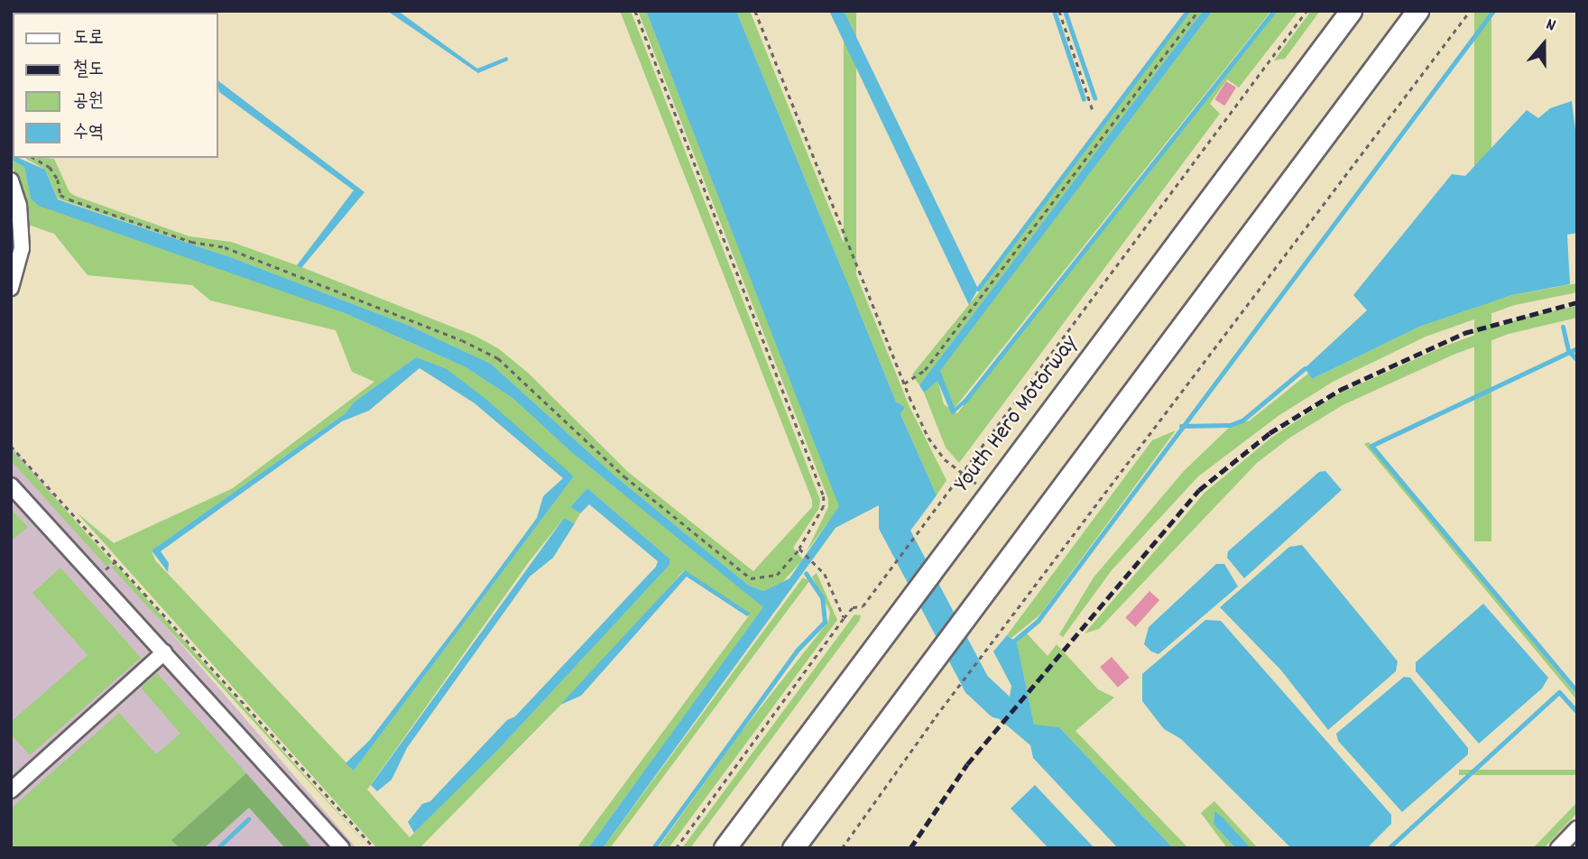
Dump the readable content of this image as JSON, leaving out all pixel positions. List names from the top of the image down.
{
  "streets": {
    "highway": ["Youth Hero Motorway"]
  },
  "legend": [
    "도로",
    "철도",
    "공원",
    "수역"
  ],
  "north": "top"
}
